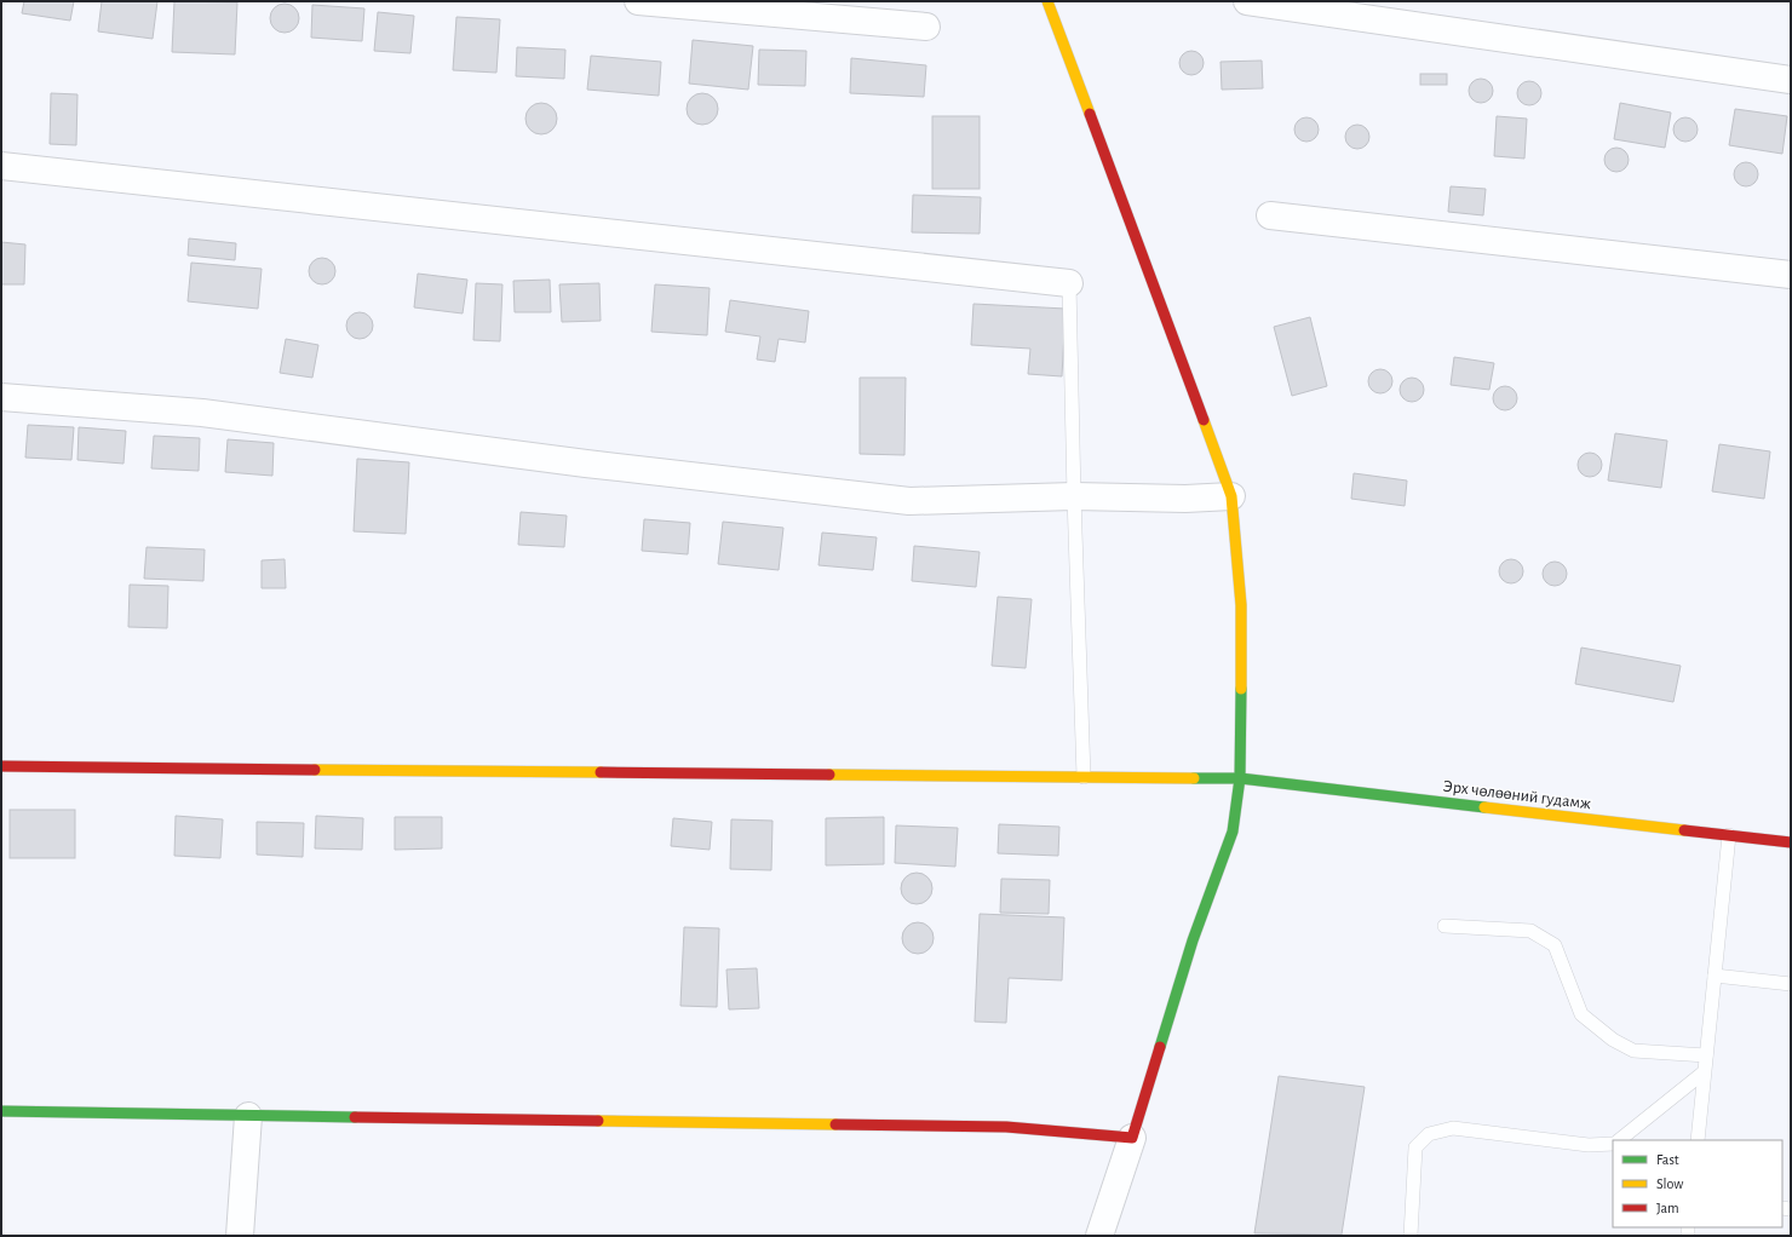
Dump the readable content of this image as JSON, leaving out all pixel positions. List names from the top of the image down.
{
  "streets": {
    "street": ["Эрх чөлөөний гудамж"]
  },
  "legend": ["Fast", "Slow", "Jam"]
}
